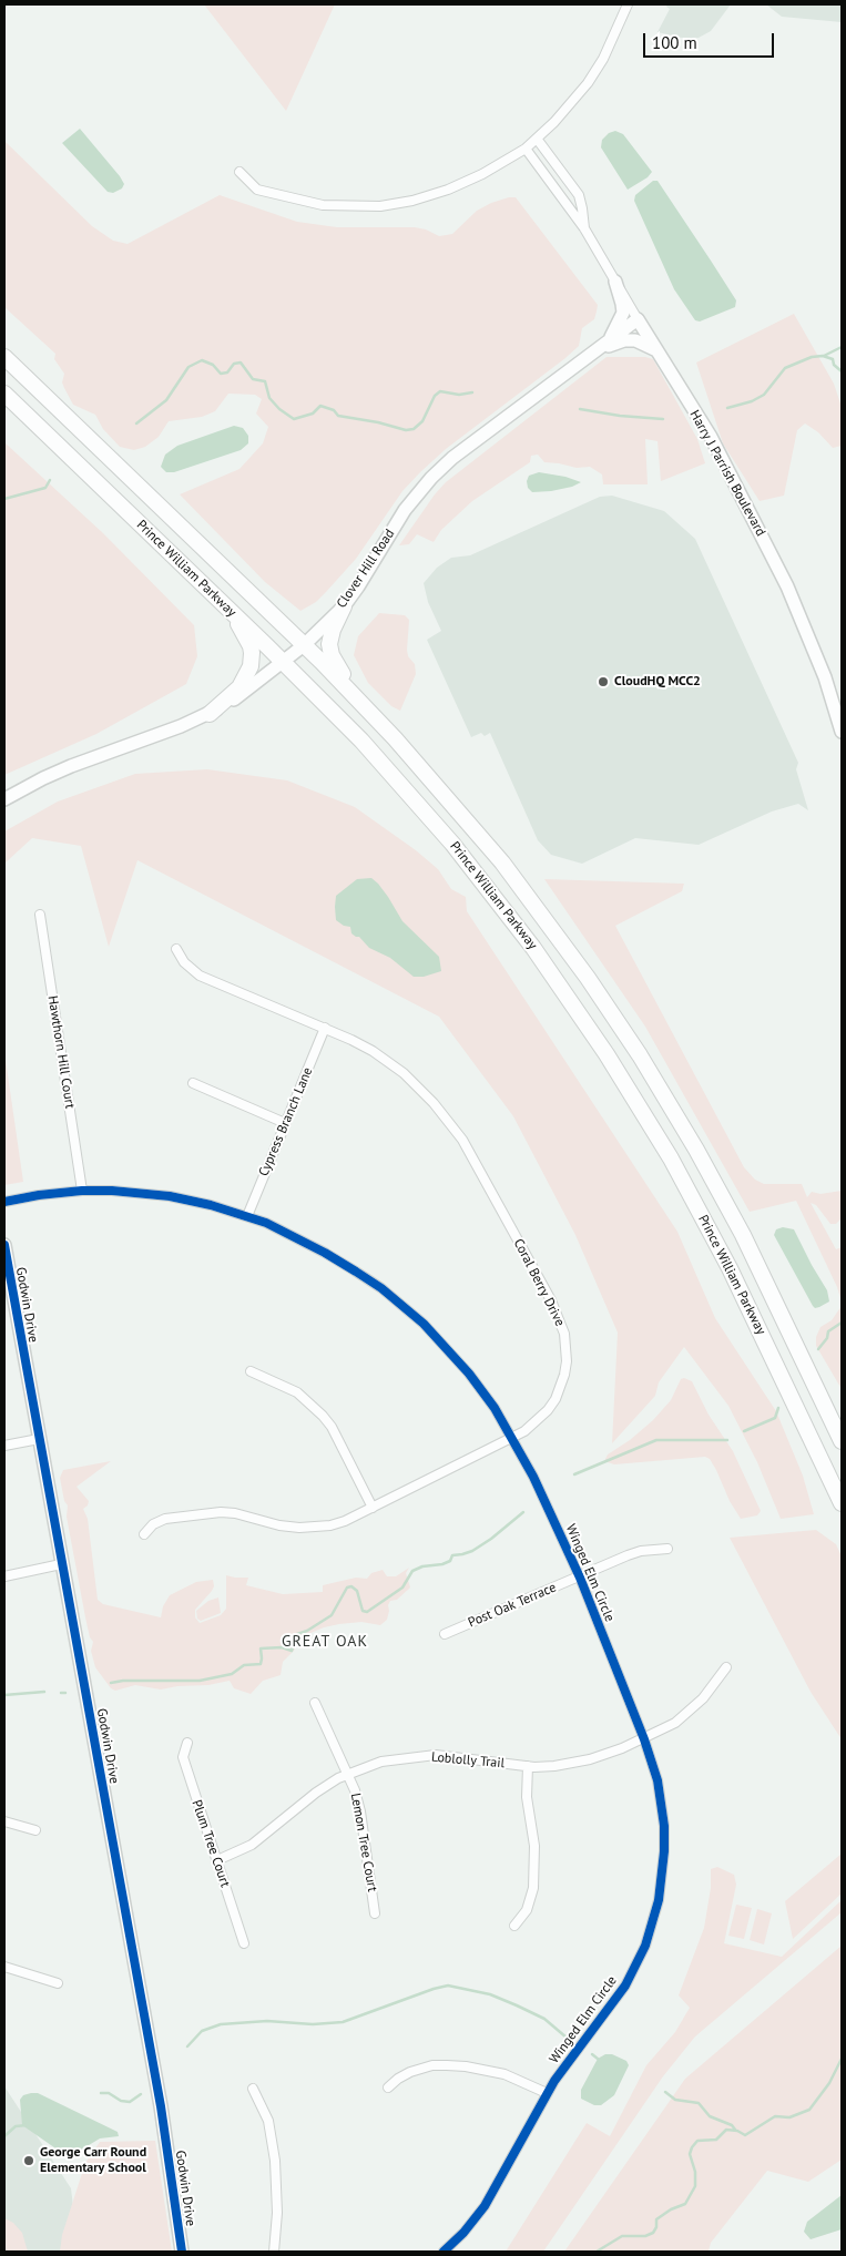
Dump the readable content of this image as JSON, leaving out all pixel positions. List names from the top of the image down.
{
  "streets": {
    "highway": ["Prince William Parkway"],
    "street": [
      "Harry J Parrish Boulevard",
      "Clover Hill Road",
      "Hawthorn Hill Court",
      "Cypress Branch Lane",
      "Coral Berry Drive",
      "Godwin Drive",
      "Winged Elm Circle",
      "Post Oak Terrace",
      "Loblolly Trail",
      "Lemon Tree Court",
      "Plum Tree Court"
    ]
  },
  "crossings": [
    ["Harry J Parrish Boulevard", "Clover Hill Road"],
    ["Prince William Parkway", "Clover Hill Road"],
    ["Hawthorn Hill Court", "Winged Elm Circle"],
    ["Cypress Branch Lane", "Coral Berry Drive"],
    ["Cypress Branch Lane", "Winged Elm Circle"],
    ["Coral Berry Drive", "Winged Elm Circle"],
    ["Winged Elm Circle", "Post Oak Terrace"],
    ["Winged Elm Circle", "Loblolly Trail"],
    ["Loblolly Trail", "Lemon Tree Court"],
    ["Loblolly Trail", "Plum Tree Court"]
  ],
  "districts": ["GREAT OAK"],
  "places": ["CloudHQ MCC2", "George Carr Round Elementary School"],
  "scale_bar": "100 m"
}
